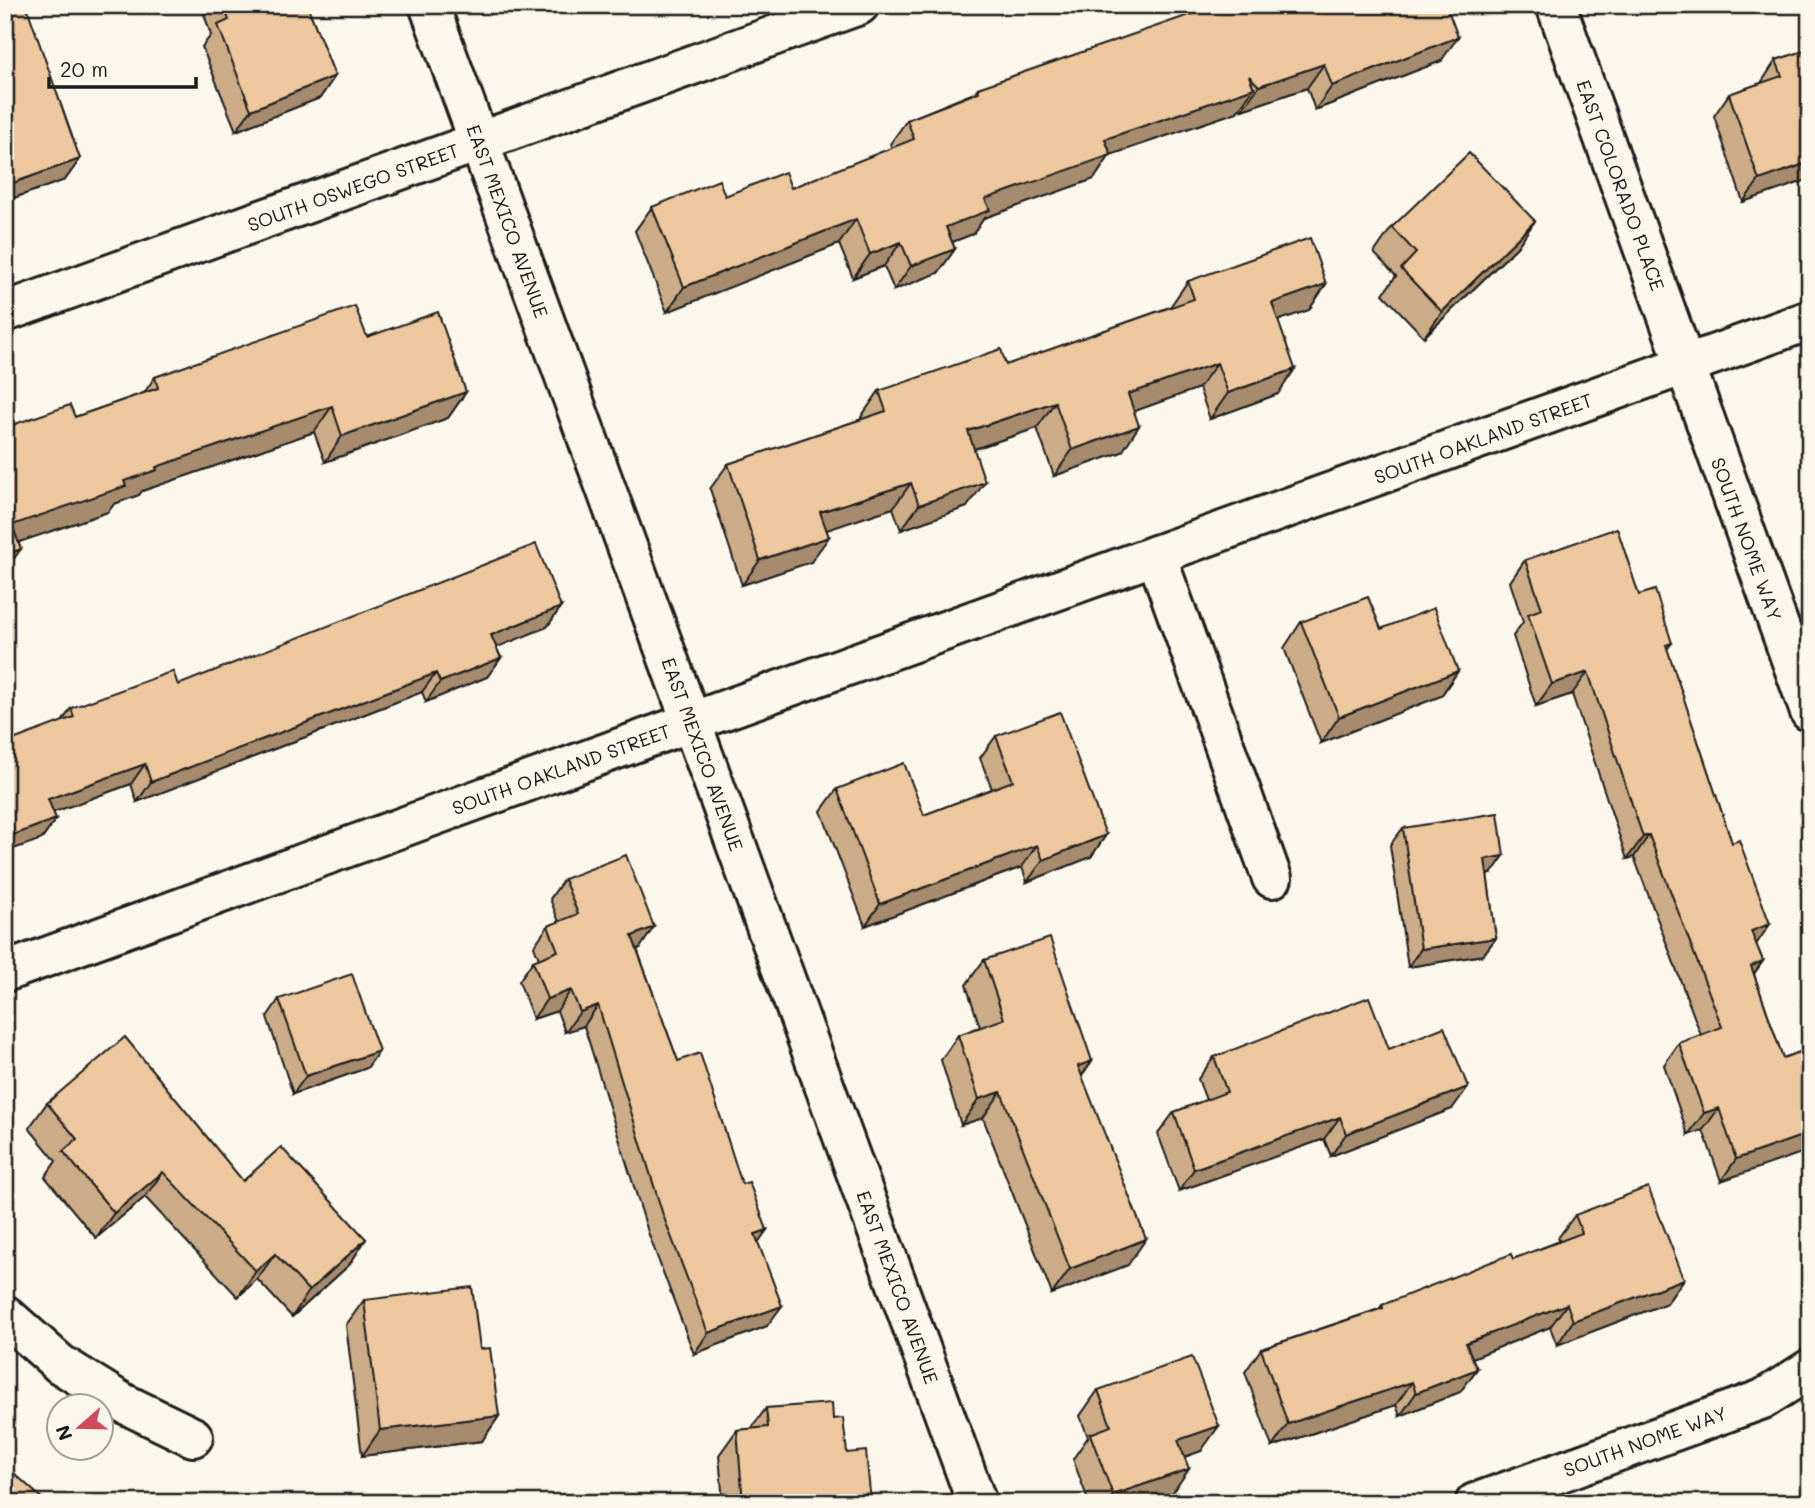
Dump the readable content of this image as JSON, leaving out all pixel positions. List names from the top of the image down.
{
  "streets": {
    "street": [
      "EAST COLORADO PLACE",
      "SOUTH OSWEGO STREET",
      "EAST MEXICO AVENUE",
      "SOUTH OAKLAND STREET",
      "SOUTH NOME WAY"
    ]
  },
  "crossings": [
    ["EAST COLORADO PLACE", "SOUTH OAKLAND STREET"],
    ["EAST COLORADO PLACE", "SOUTH NOME WAY"],
    ["SOUTH OSWEGO STREET", "EAST MEXICO AVENUE"],
    ["EAST MEXICO AVENUE", "SOUTH OAKLAND STREET"],
    ["SOUTH OAKLAND STREET", "SOUTH NOME WAY"]
  ],
  "scale_bar": "20 m",
  "north": "left"
}
